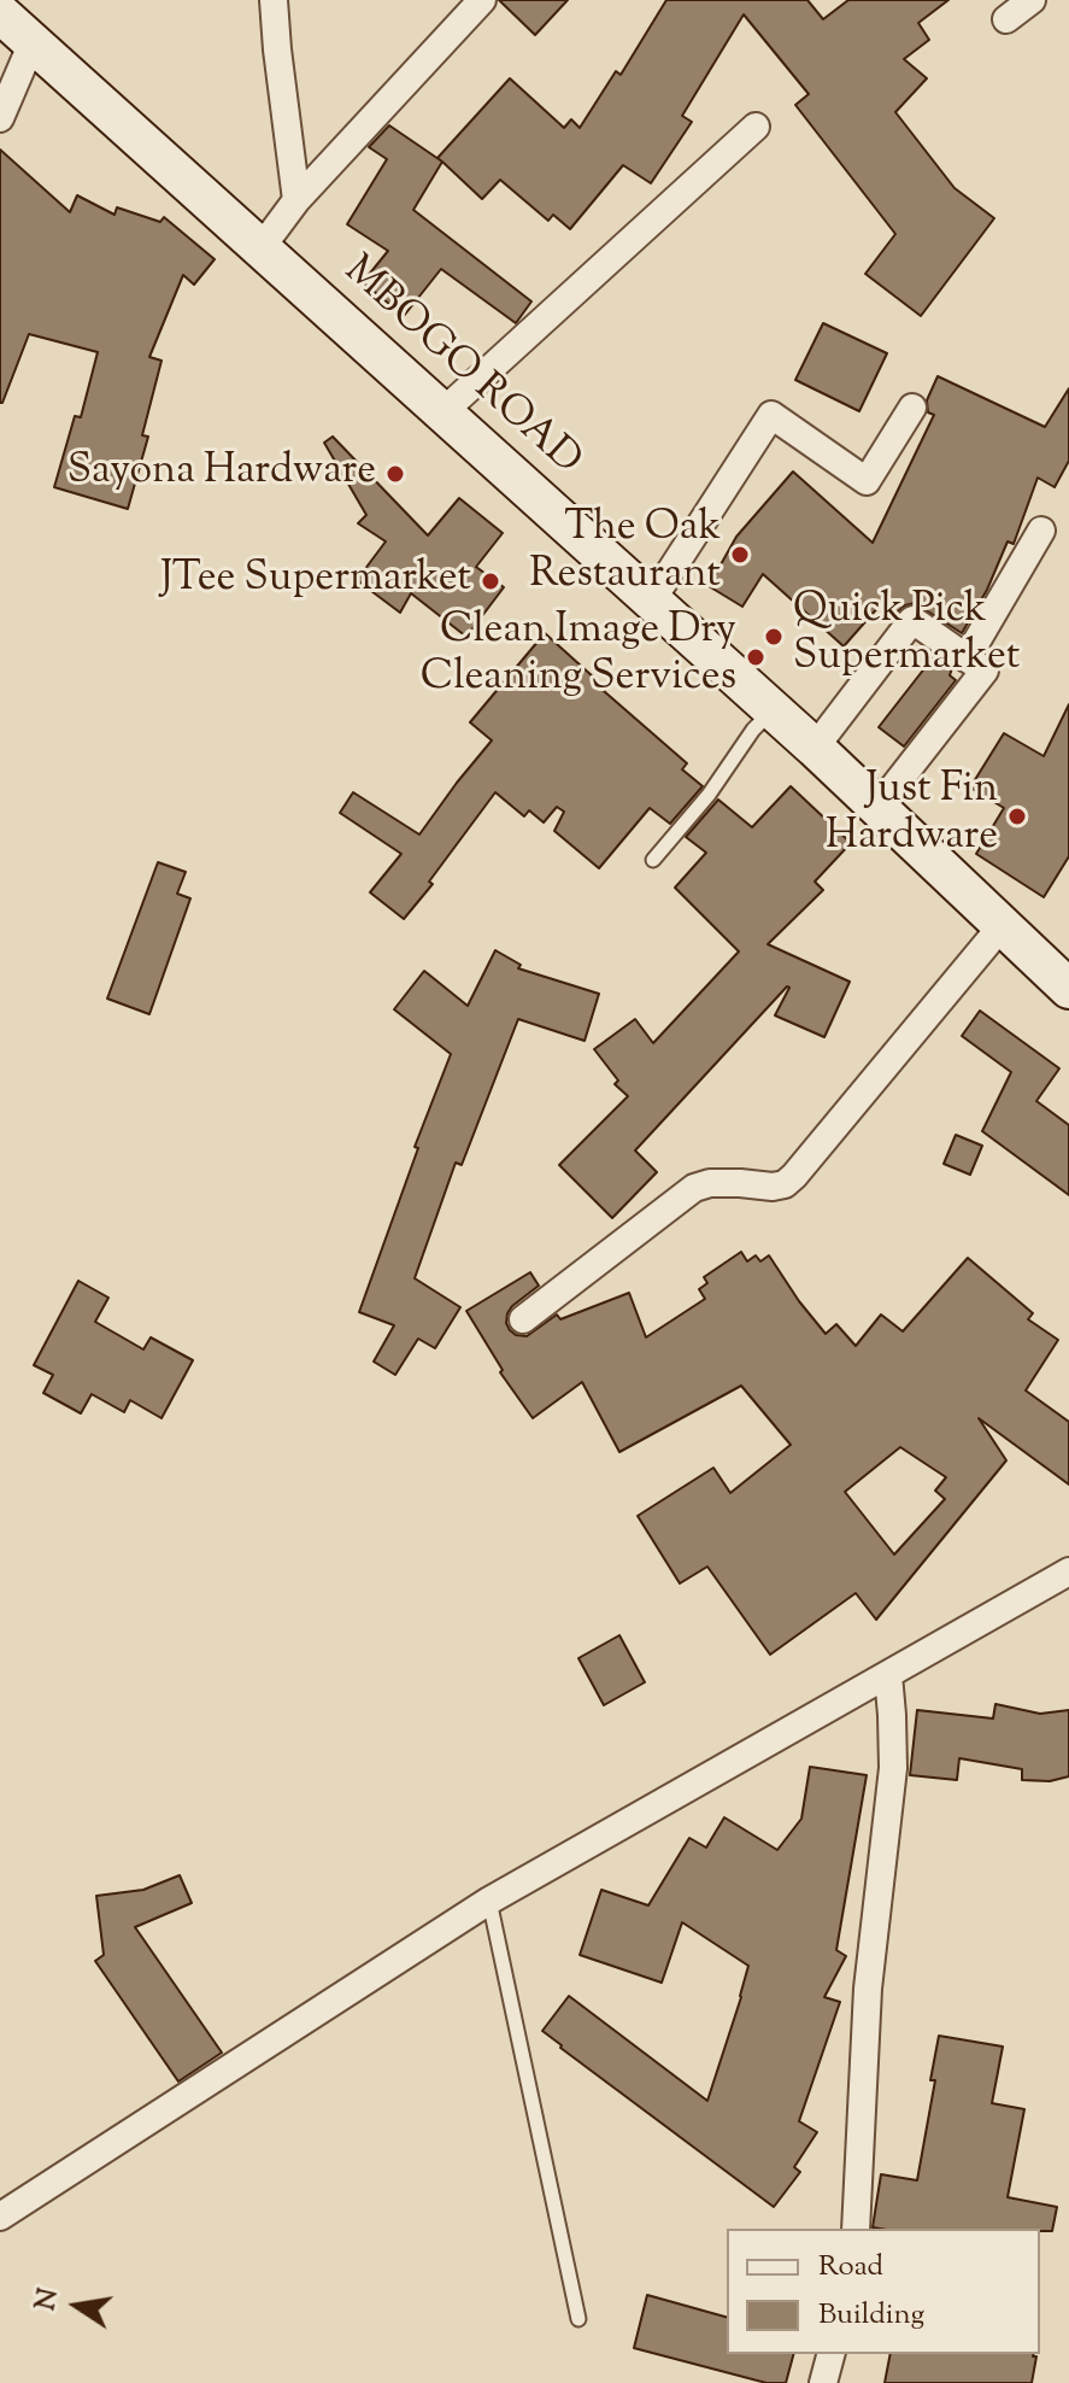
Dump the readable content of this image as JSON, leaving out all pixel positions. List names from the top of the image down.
{
  "streets": {
    "main road": ["MBOGO ROAD"]
  },
  "places": [
    "Sayona Hardware",
    "The Oak Restaurant",
    "JTee Supermarket",
    "Quick Pick Supermarket",
    "Clean Image Dry Cleaning Services",
    "Just Fin Hardware"
  ],
  "legend": ["Road", "Building"],
  "north": "left"
}
